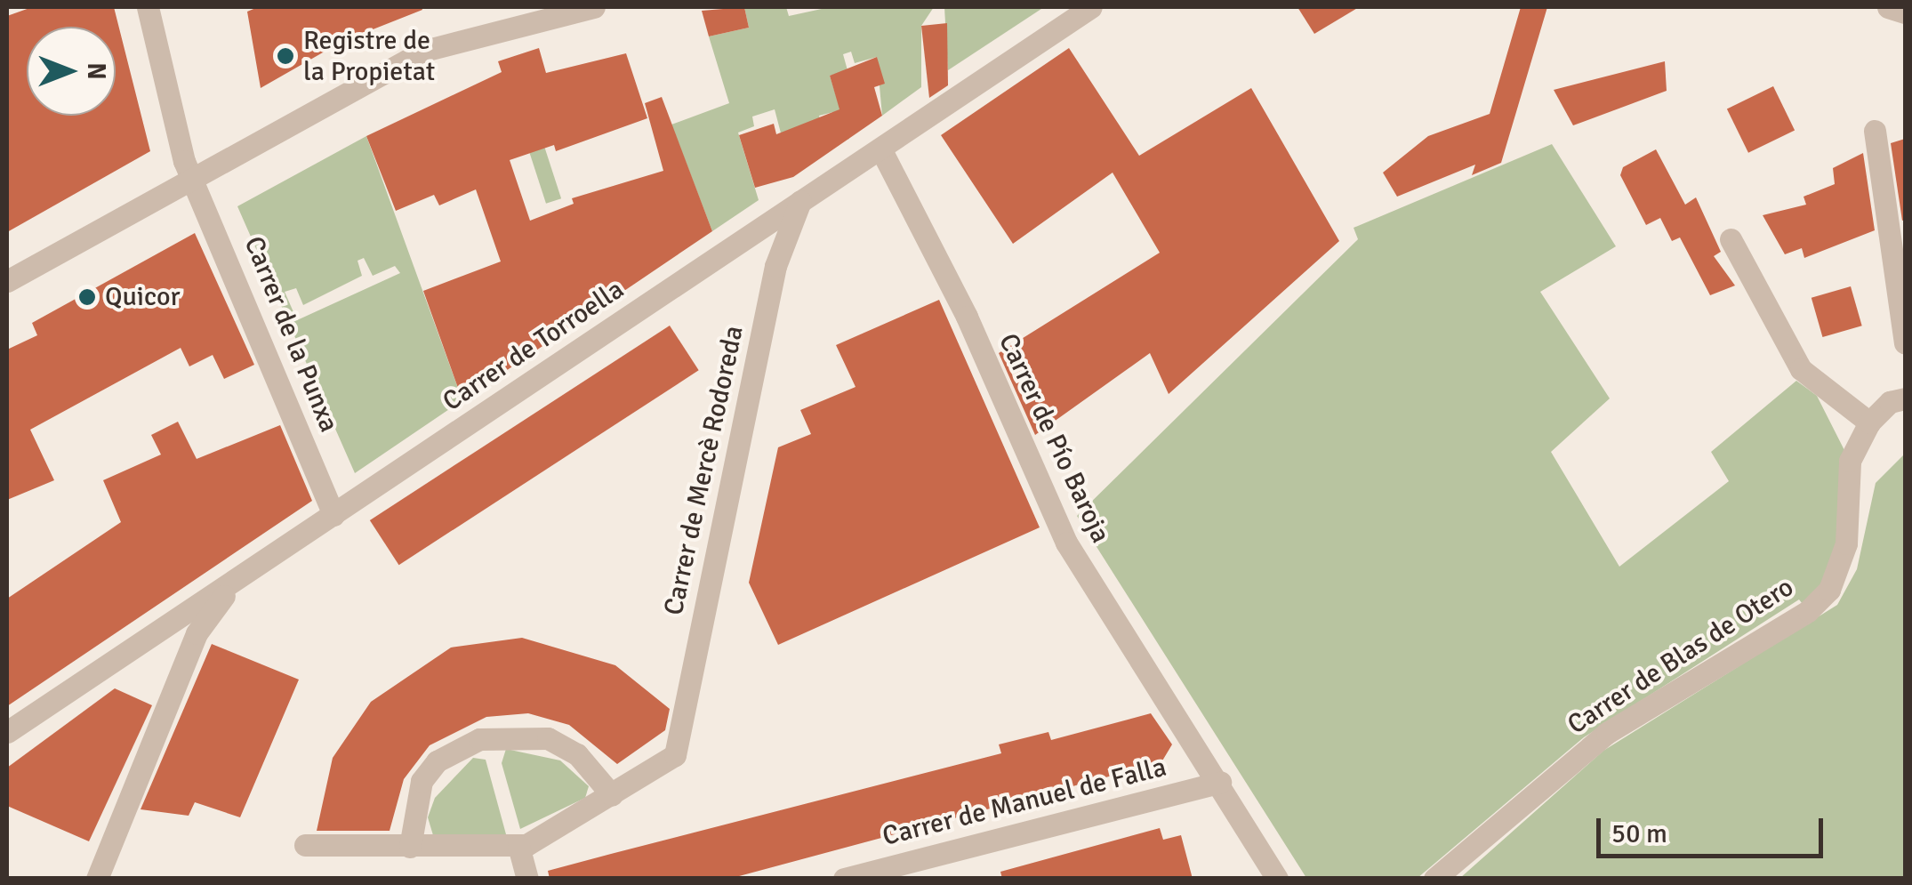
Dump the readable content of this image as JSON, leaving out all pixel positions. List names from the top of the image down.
{
  "streets": {
    "street": [
      "Carrer de la Punxa",
      "Carrer de Torroella",
      "Carrer de Pío Baroja",
      "Carrer de Mercè Rodoreda",
      "Carrer de Blas de Otero",
      "Carrer de Manuel de Falla"
    ]
  },
  "crossings": [
    ["Carrer de la Punxa", "Carrer de Torroella"],
    ["Carrer de Torroella", "Carrer de Pío Baroja"],
    ["Carrer de Torroella", "Carrer de Mercè Rodoreda"],
    ["Carrer de Pío Baroja", "Carrer de Manuel de Falla"]
  ],
  "places": ["Registre de la Propietat", "Quicor"],
  "scale_bar": "50 m",
  "north": "right"
}
